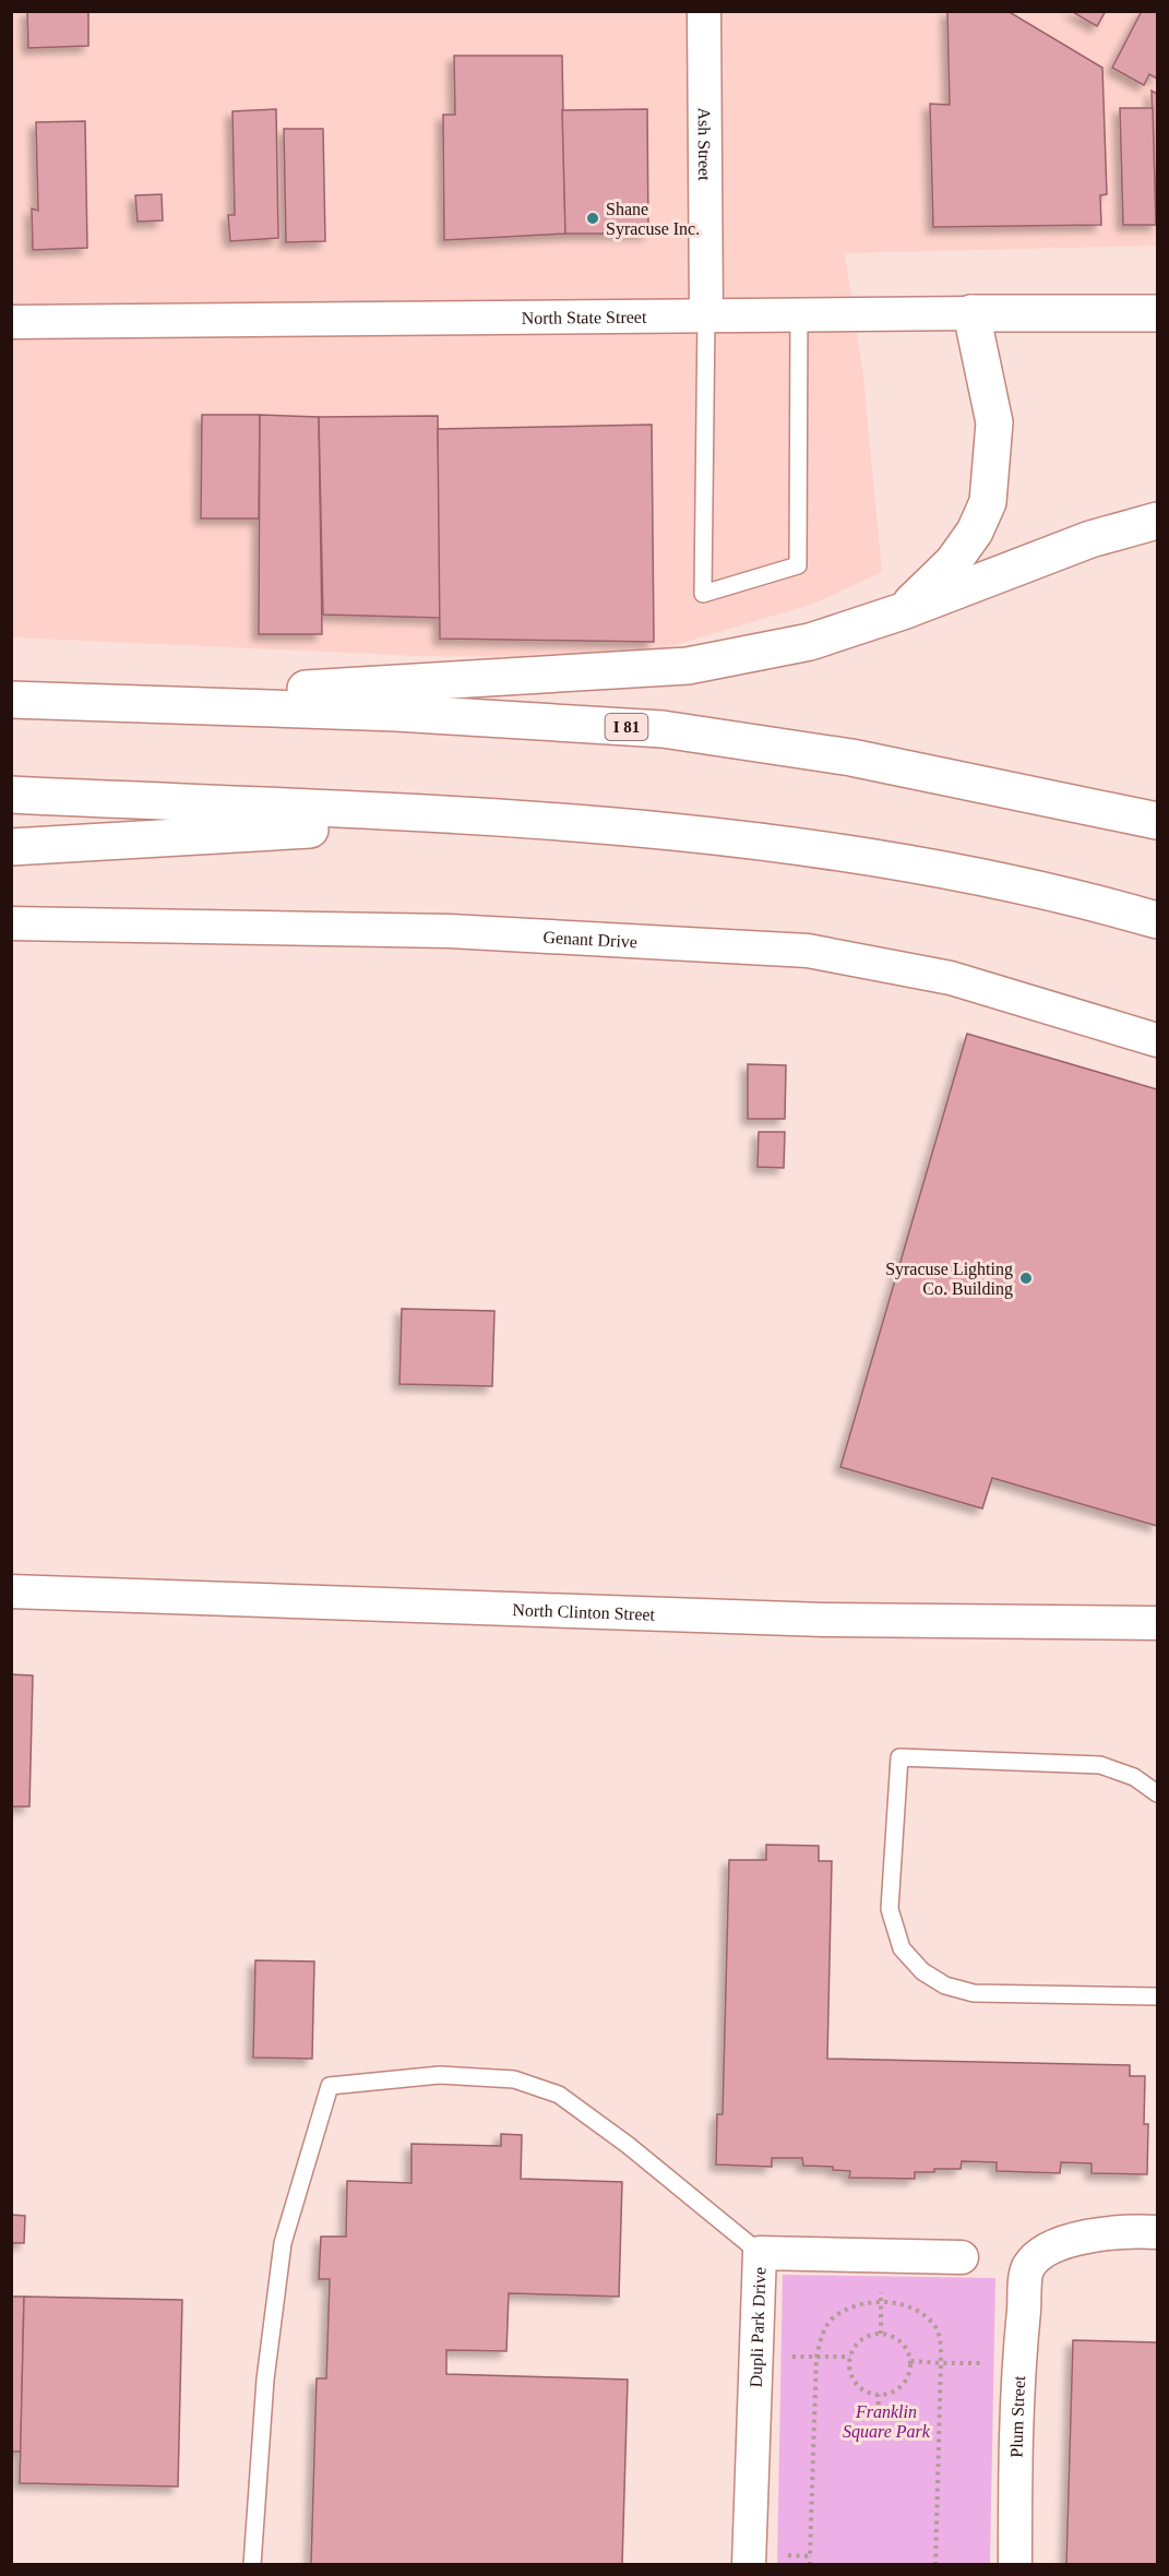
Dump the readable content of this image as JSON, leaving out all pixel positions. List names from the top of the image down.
{
  "streets": {
    "main road": ["North State Street", "I 81"],
    "street": [
      "Ash Street",
      "Genant Drive",
      "North Clinton Street",
      "Dupli Park Drive",
      "Plum Street"
    ]
  },
  "crossings": [
    ["Ash Street", "North State Street"]
  ],
  "parks": ["Franklin Square Park"],
  "places": ["Shane Syracuse Inc.", "Syracuse Lighting Co. Building"]
}
